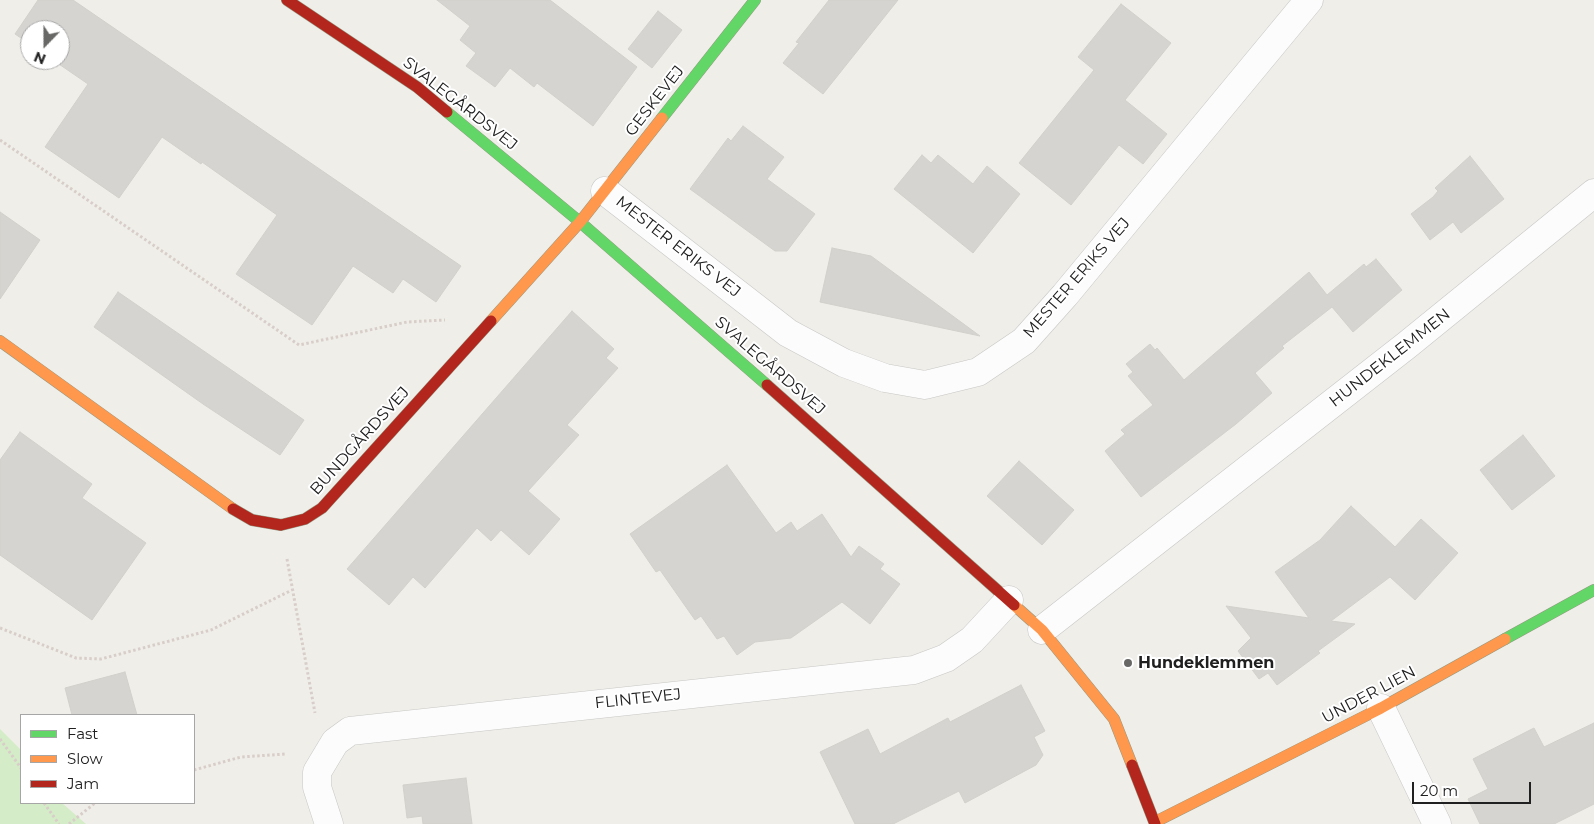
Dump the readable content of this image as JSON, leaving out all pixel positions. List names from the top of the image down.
{
  "streets": {
    "street": [
      "GESKEVEJ",
      "SVALEGÅRDSVEJ",
      "MESTER ERIKS VEJ",
      "HUNDEKLEMMEN",
      "BUNDGÅRDSVEJ",
      "UNDER LIEN",
      "FLINTEVEJ"
    ]
  },
  "crossings": [
    ["GESKEVEJ", "SVALEGÅRDSVEJ"],
    ["GESKEVEJ", "MESTER ERIKS VEJ"],
    ["GESKEVEJ", "BUNDGÅRDSVEJ"],
    ["SVALEGÅRDSVEJ", "HUNDEKLEMMEN"],
    ["SVALEGÅRDSVEJ", "BUNDGÅRDSVEJ"],
    ["SVALEGÅRDSVEJ", "UNDER LIEN"],
    ["SVALEGÅRDSVEJ", "FLINTEVEJ"]
  ],
  "places": ["Hundeklemmen"],
  "legend": ["Fast", "Slow", "Jam"],
  "scale_bar": "20 m",
  "north": "bottom"
}
